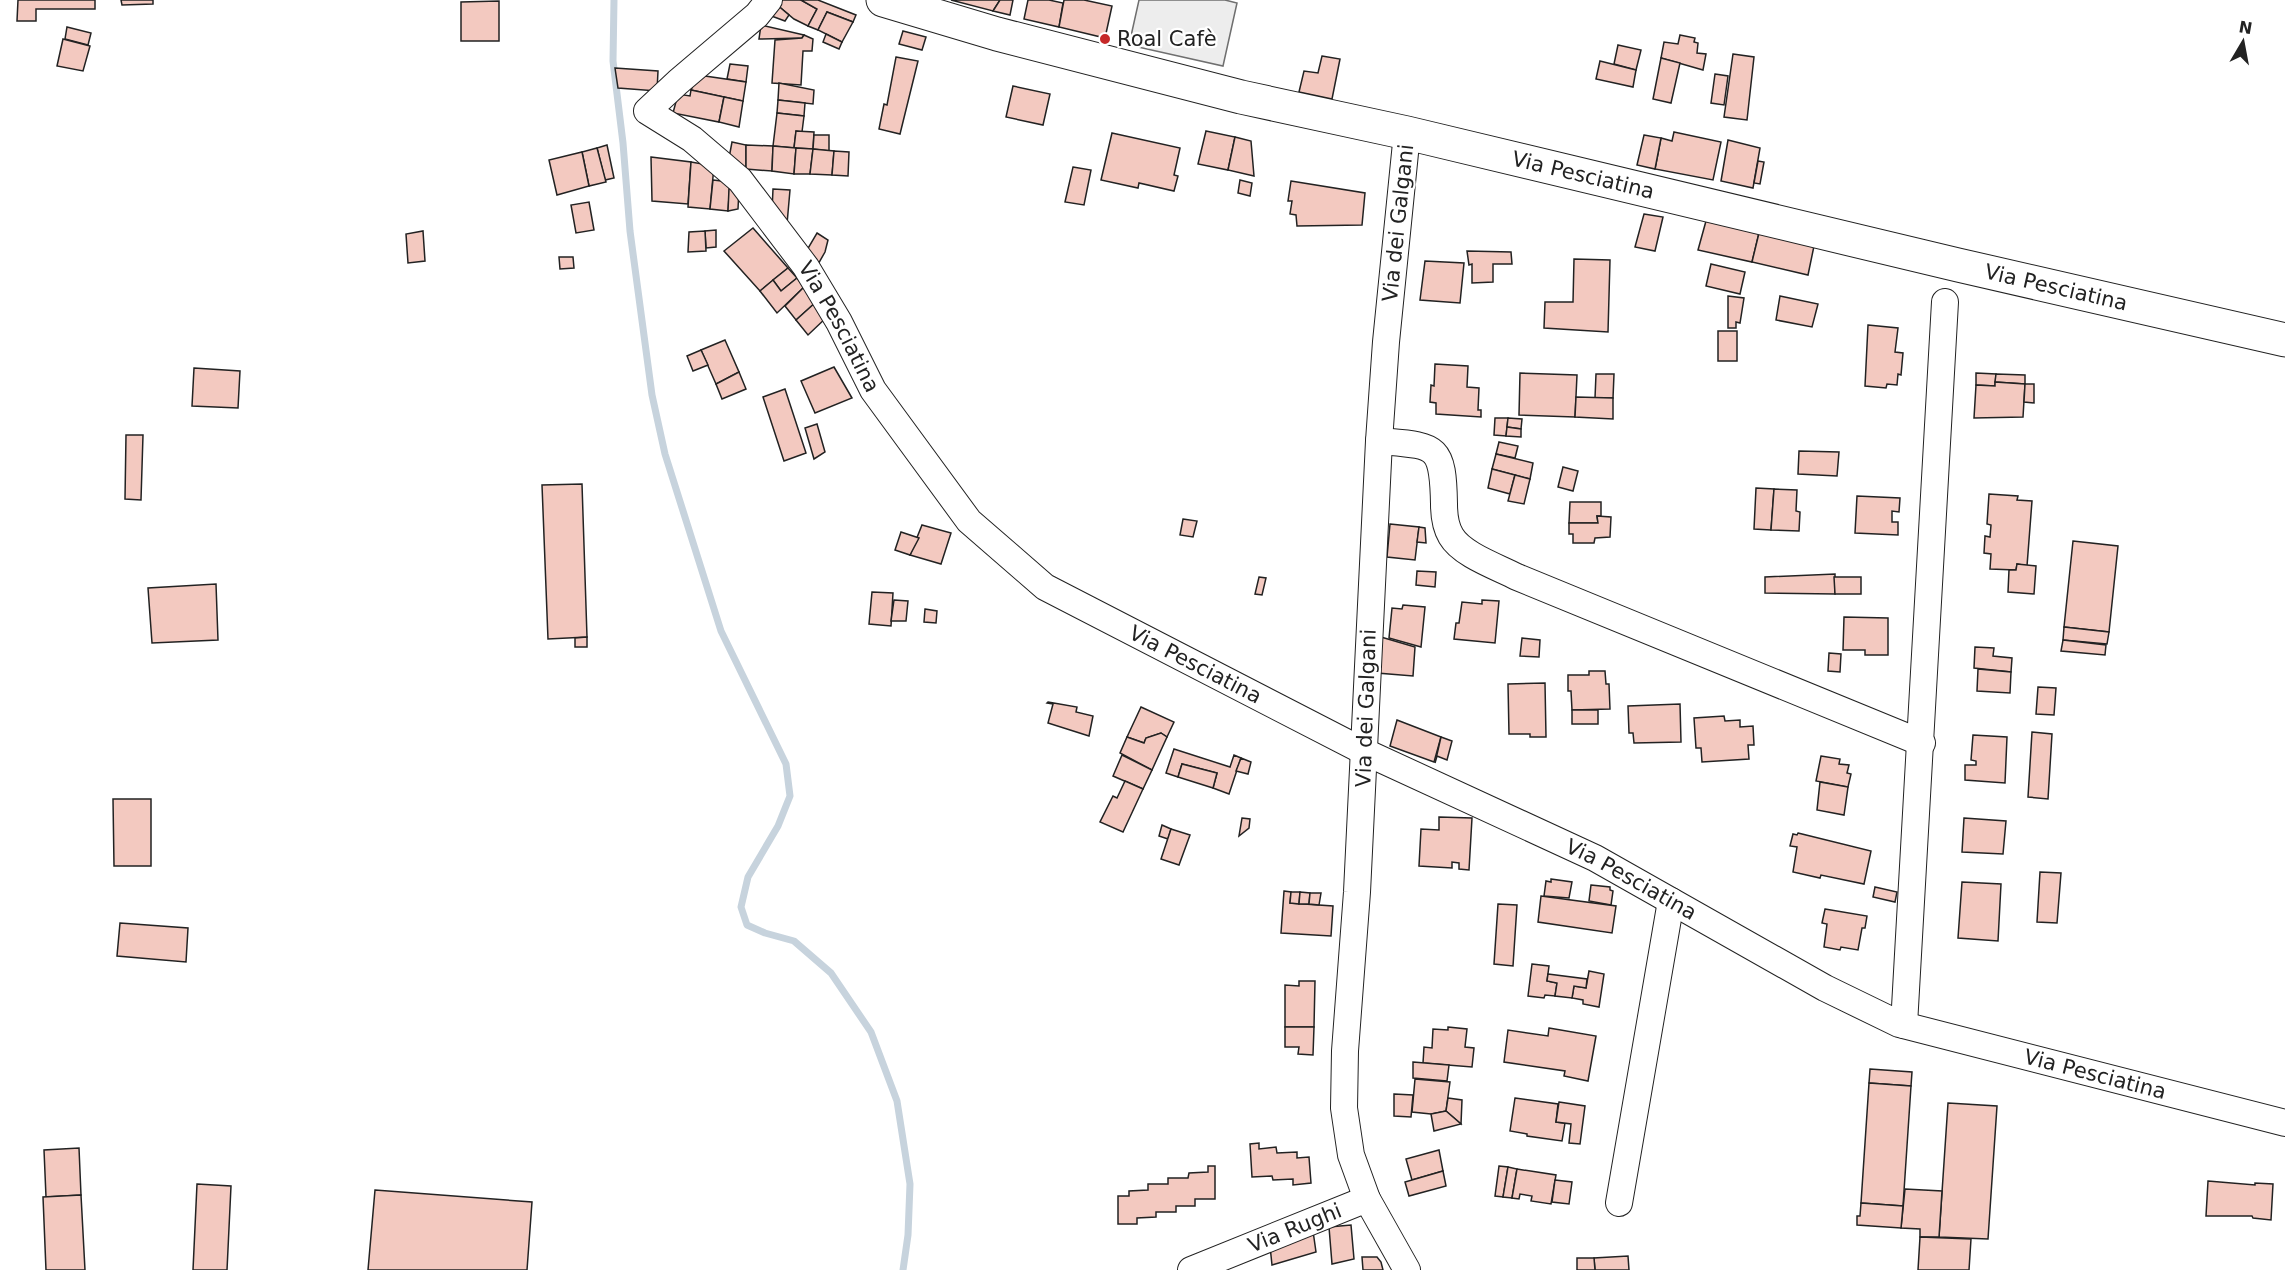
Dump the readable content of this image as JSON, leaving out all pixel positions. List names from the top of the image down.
{
  "streets": {
    "main road": ["Via Pesciatina"],
    "street": ["Via dei Galgani", "Via Rughi"]
  },
  "crossings": [
    ["Via Pesciatina", "Via dei Galgani"],
    ["Via dei Galgani", "Via Rughi"]
  ],
  "places": ["Roal Cafè"],
  "north": "top"
}
